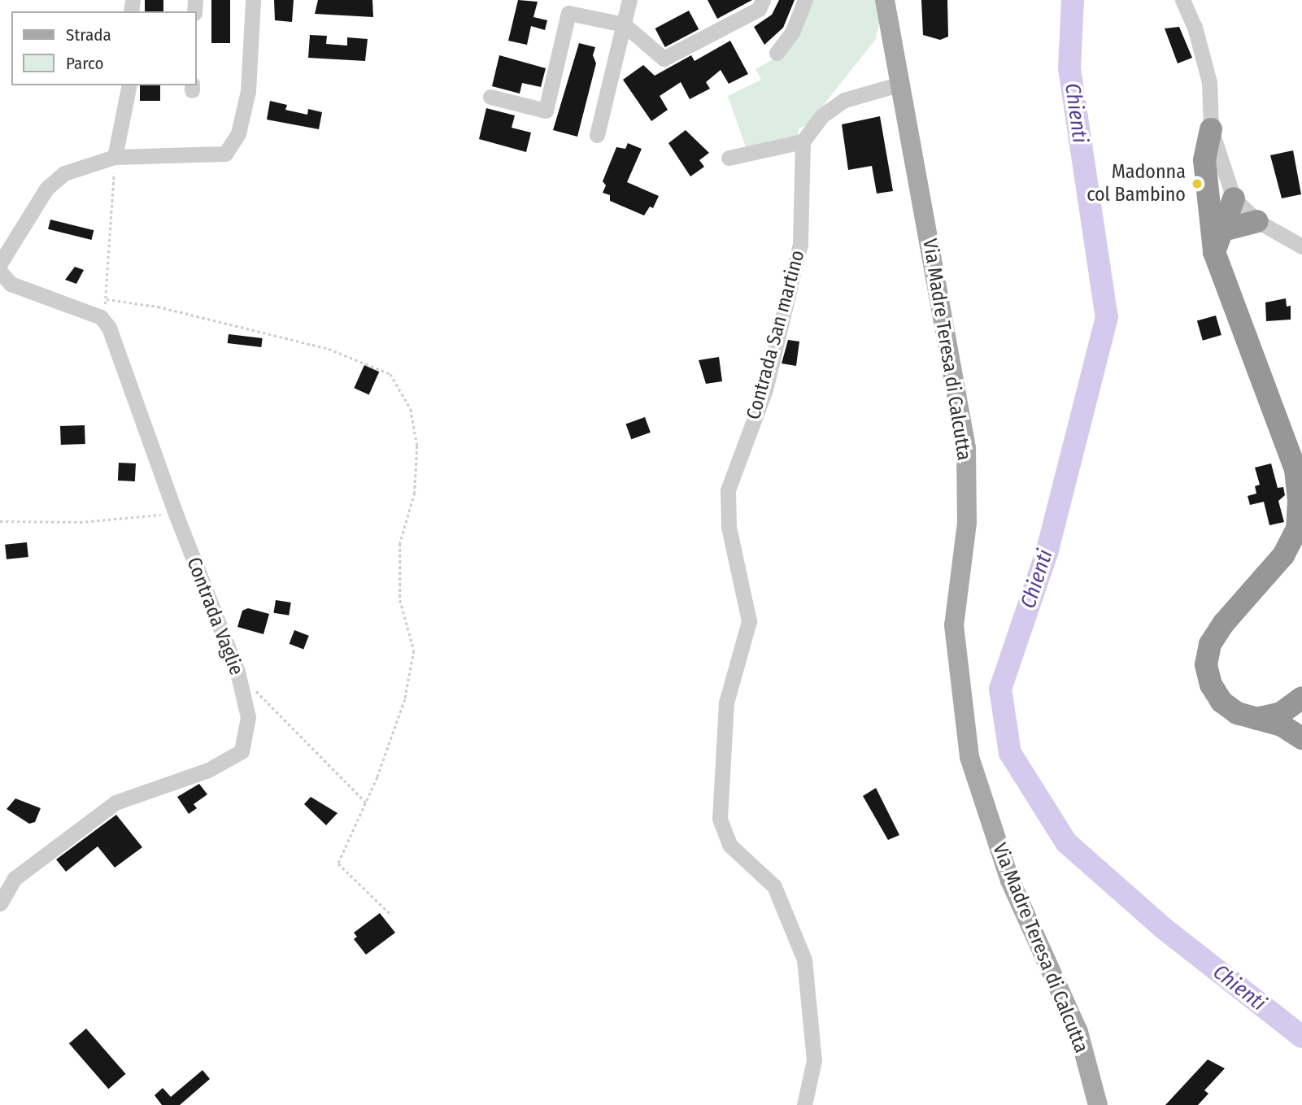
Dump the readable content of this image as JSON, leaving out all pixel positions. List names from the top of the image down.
{
  "streets": {
    "main road": ["Via Madre Teresa di Calcutta"],
    "street": ["Contrada San martino", "Contrada Vaglie"]
  },
  "water": ["Chienti"],
  "places": ["Madonna col Bambino"],
  "legend": ["Strada", "Parco"]
}
